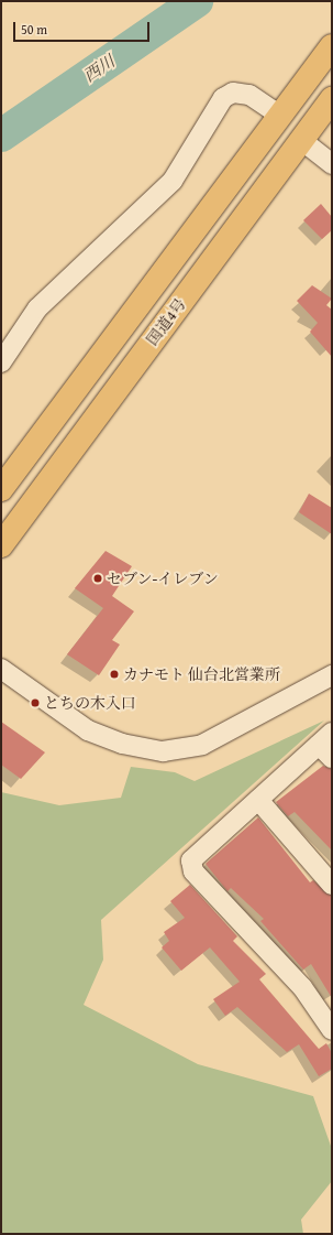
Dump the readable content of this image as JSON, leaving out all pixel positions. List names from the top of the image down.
{
  "streets": {
    "highway": ["国道4号"]
  },
  "water": ["西川"],
  "places": ["セブン-イレブン", "カナモト 仙台北営業所", "とちの木入口"],
  "scale_bar": "50 m"
}
